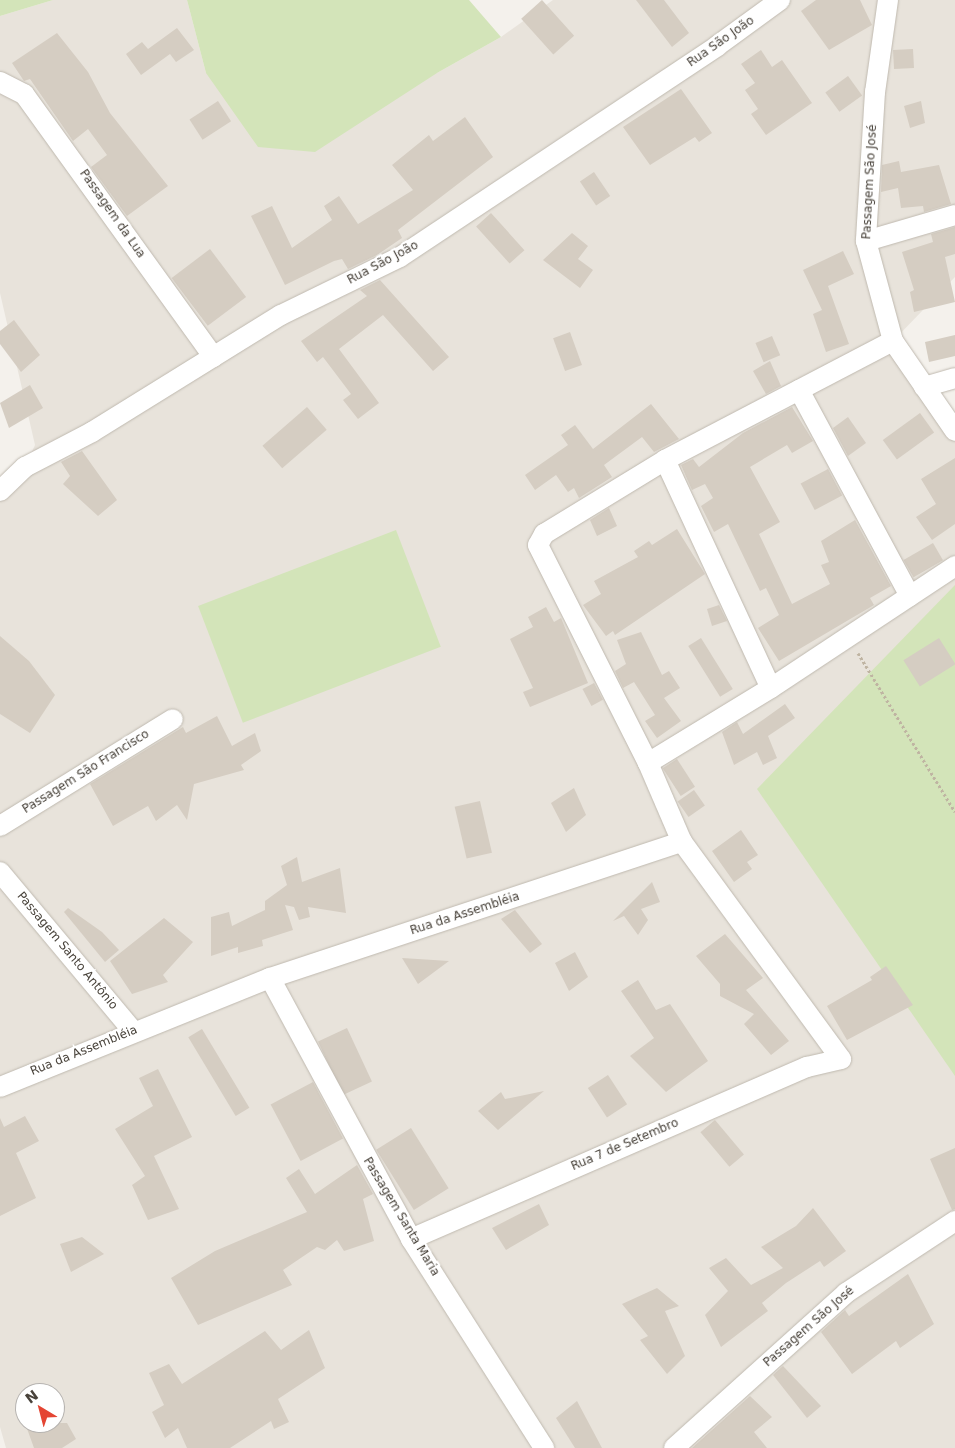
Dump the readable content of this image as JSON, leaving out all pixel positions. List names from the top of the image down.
{
  "streets": {
    "street": [
      "Rua São João",
      "Passagem São José",
      "Passagem da Lua",
      "Passagem São Francisco",
      "Rua da Assembléia",
      "Passagem Santo Antônio",
      "Rua 7 de Setembro",
      "Passagem Santa Maria"
    ]
  },
  "crossings": [
    ["Rua São João", "Passagem da Lua"],
    ["Rua da Assembléia", "Passagem Santo Antônio"],
    ["Rua da Assembléia", "Rua 7 de Setembro"],
    ["Rua da Assembléia", "Passagem Santa Maria"],
    ["Rua 7 de Setembro", "Passagem Santa Maria"]
  ],
  "north": "top left"
}
